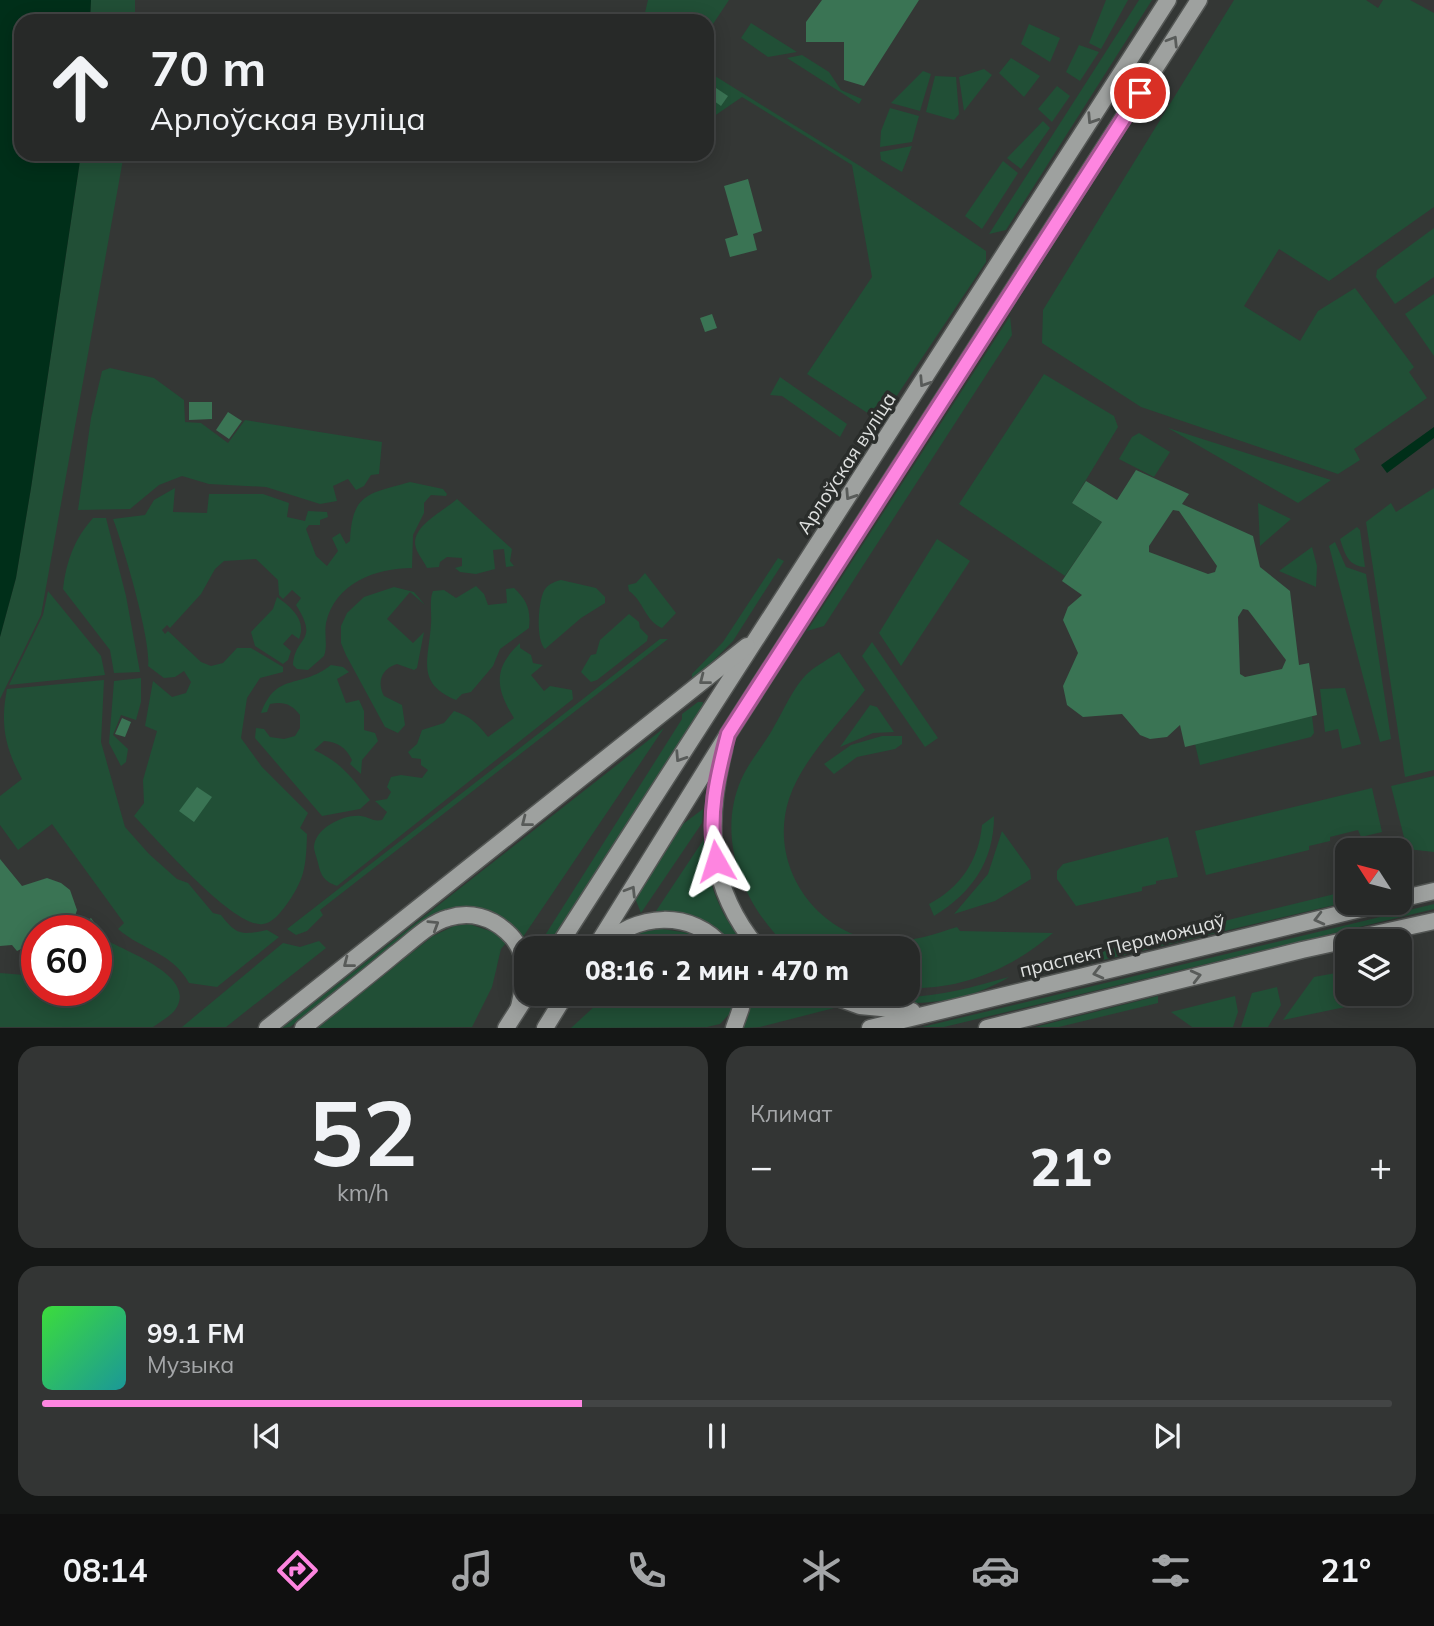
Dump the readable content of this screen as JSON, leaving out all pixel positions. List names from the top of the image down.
{
  "streets": {
    "main road": ["Арлоўская вуліца", "праспект Пераможцаў"]
  },
  "north": "top left",
  "page": {
    "turn": ["70 m", "Арлоўская вуліца"],
    "limit": "60",
    "trip": "08:16 · 2 мин · 470 m",
    "tile": [
      ["52", "km/h"],
      "Климат"
    ],
    "heat": ["−", "21°", "+"],
    "song": ["99.1 FM", "Музыка"],
    "tabs": ["08:14", "21°"]
  }
}
